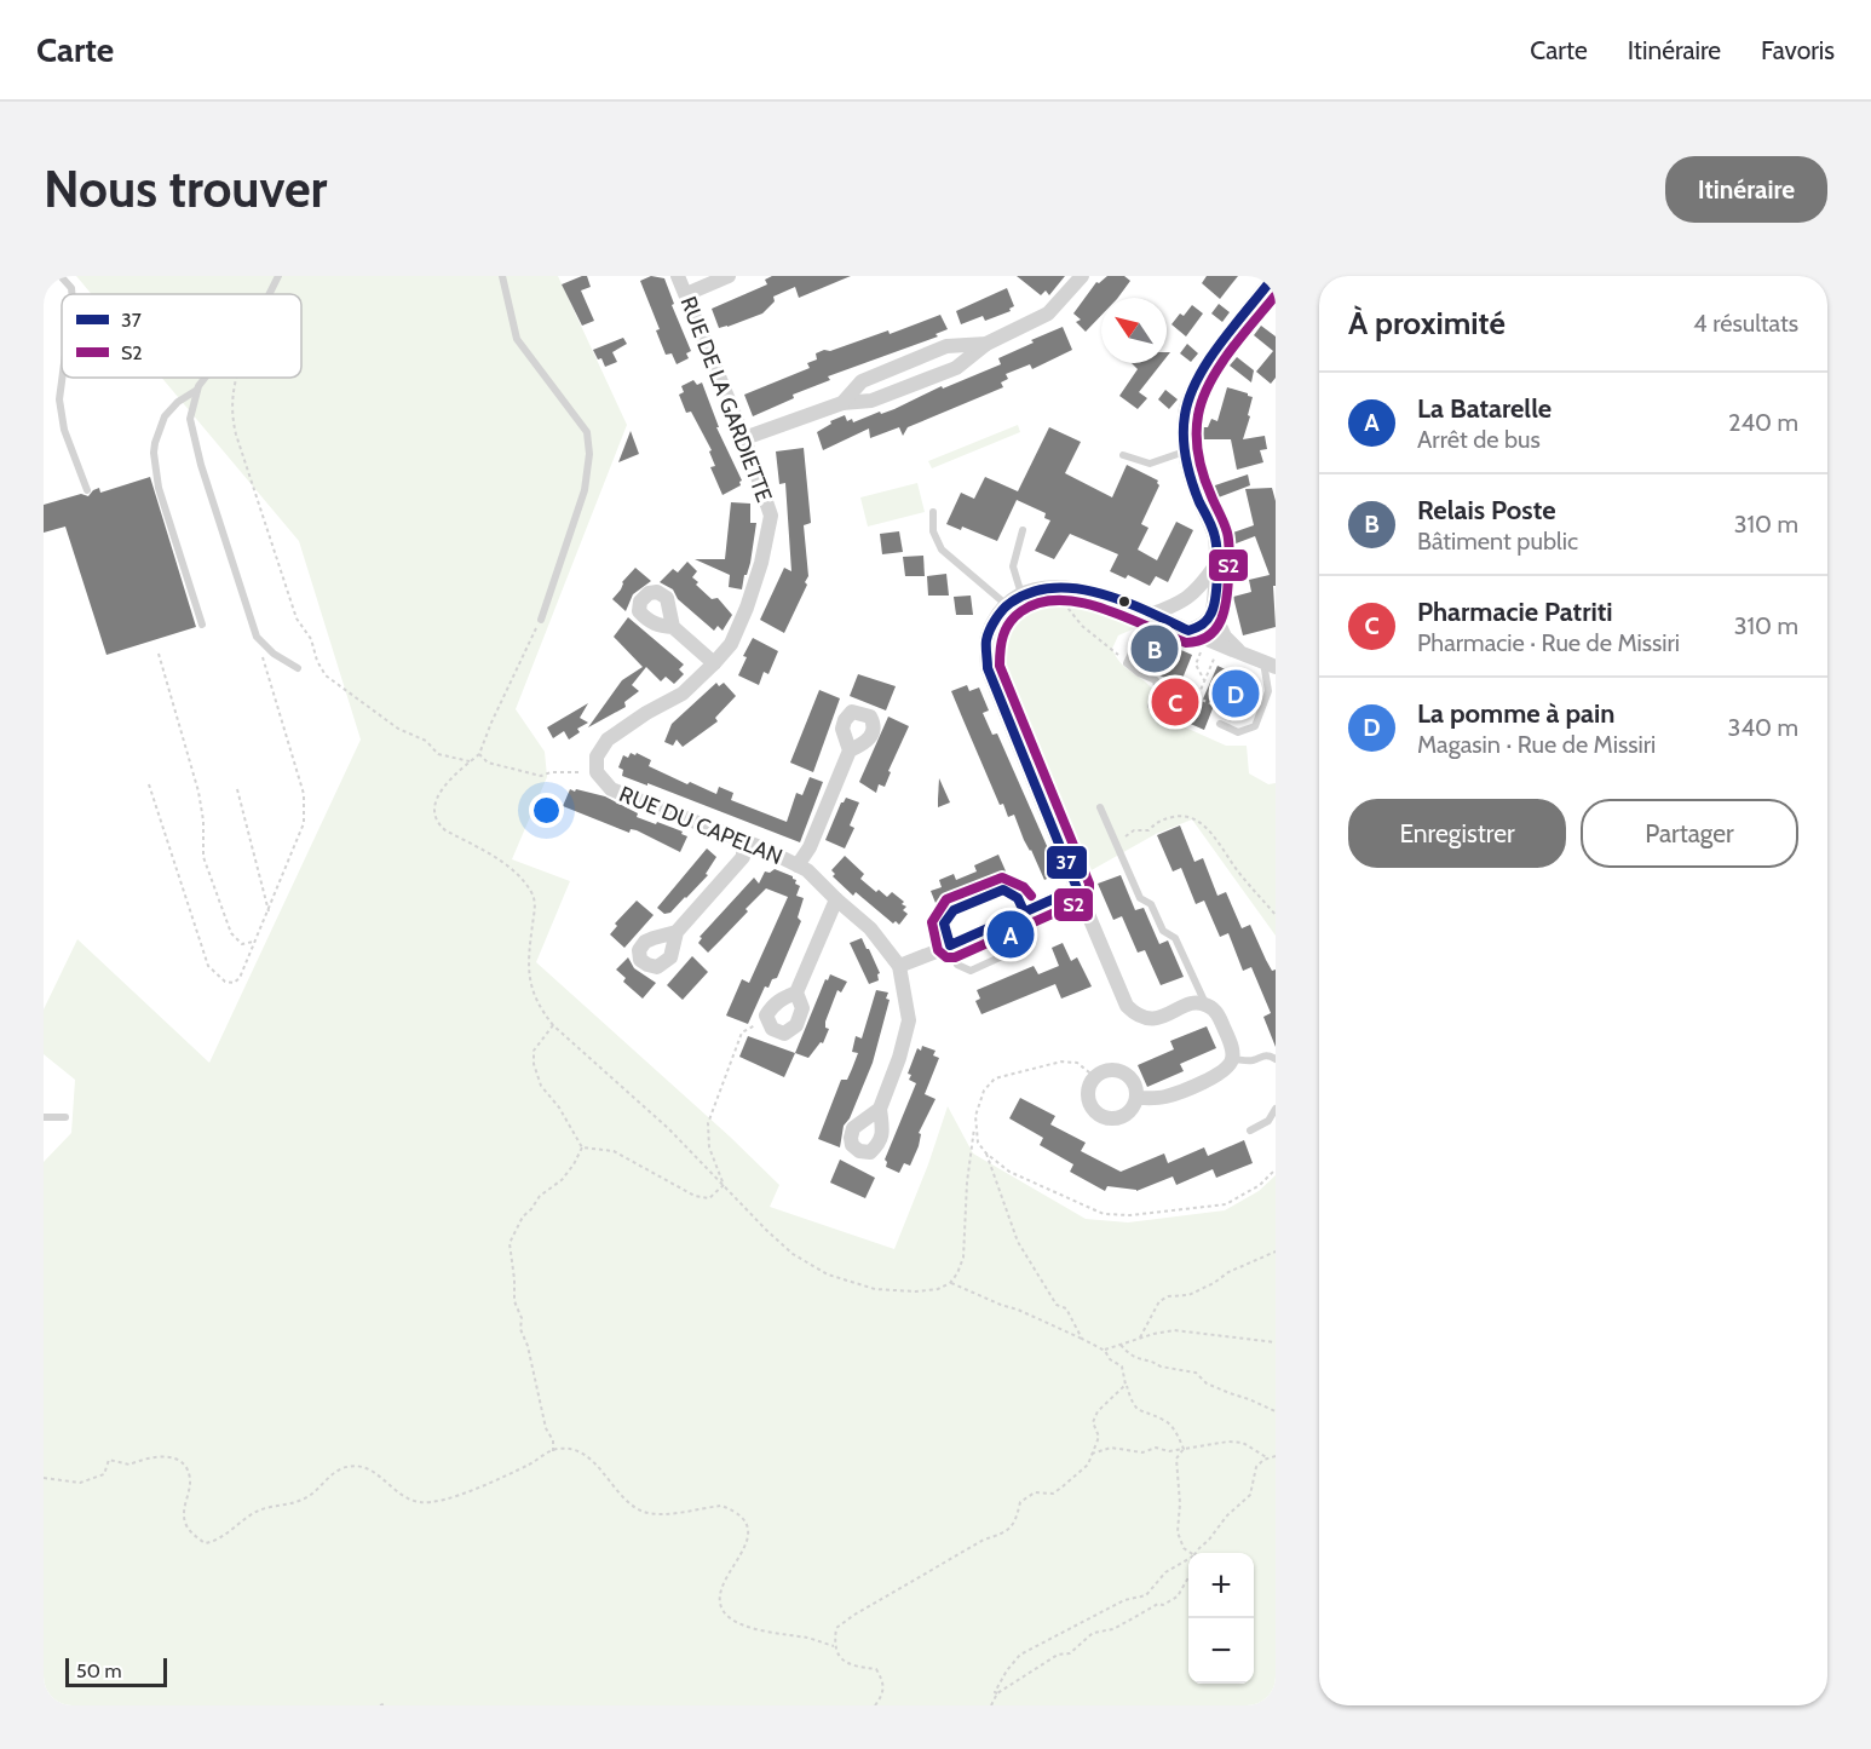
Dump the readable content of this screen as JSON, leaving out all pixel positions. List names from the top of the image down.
{
  "streets": {
    "street": ["RUE DE LA GARDIETTE", "RUE DU CAPELAN"]
  },
  "crossings": [
    ["RUE DE LA GARDIETTE", "RUE DU CAPELAN"]
  ],
  "lines": ["transit line 37", "transit line S2"],
  "legend": ["37", "S2"],
  "scale_bar": "50 m",
  "north": "top left",
  "page": {
    "header": "Carte",
    "nav": ["Carte", "Itinéraire", "Favoris"],
    "buttons": [
      "Itinéraire",
      ["Enregistrer", "Partager"]
    ],
    "title": "Nous trouver",
    "heading": ["À proximité", "4 résultats"],
    "list": [
      {
        "mark": "A",
        "name": "La Batarelle",
        "note": "Arrêt de bus",
        "value": "240 m"
      },
      {
        "mark": "B",
        "name": "Relais Poste",
        "note": "Bâtiment public",
        "value": "310 m"
      },
      {
        "mark": "C",
        "name": "Pharmacie Patriti",
        "note": "Pharmacie · Rue de Missiri",
        "value": "310 m"
      },
      {
        "mark": "D",
        "name": "La pomme à pain",
        "note": "Magasin · Rue de Missiri",
        "value": "340 m"
      }
    ],
    "pins": [
      "B",
      "D",
      "C",
      "A"
    ],
    "map_buttons": ["+", "−"],
    "scale": "50 m"
  }
}
